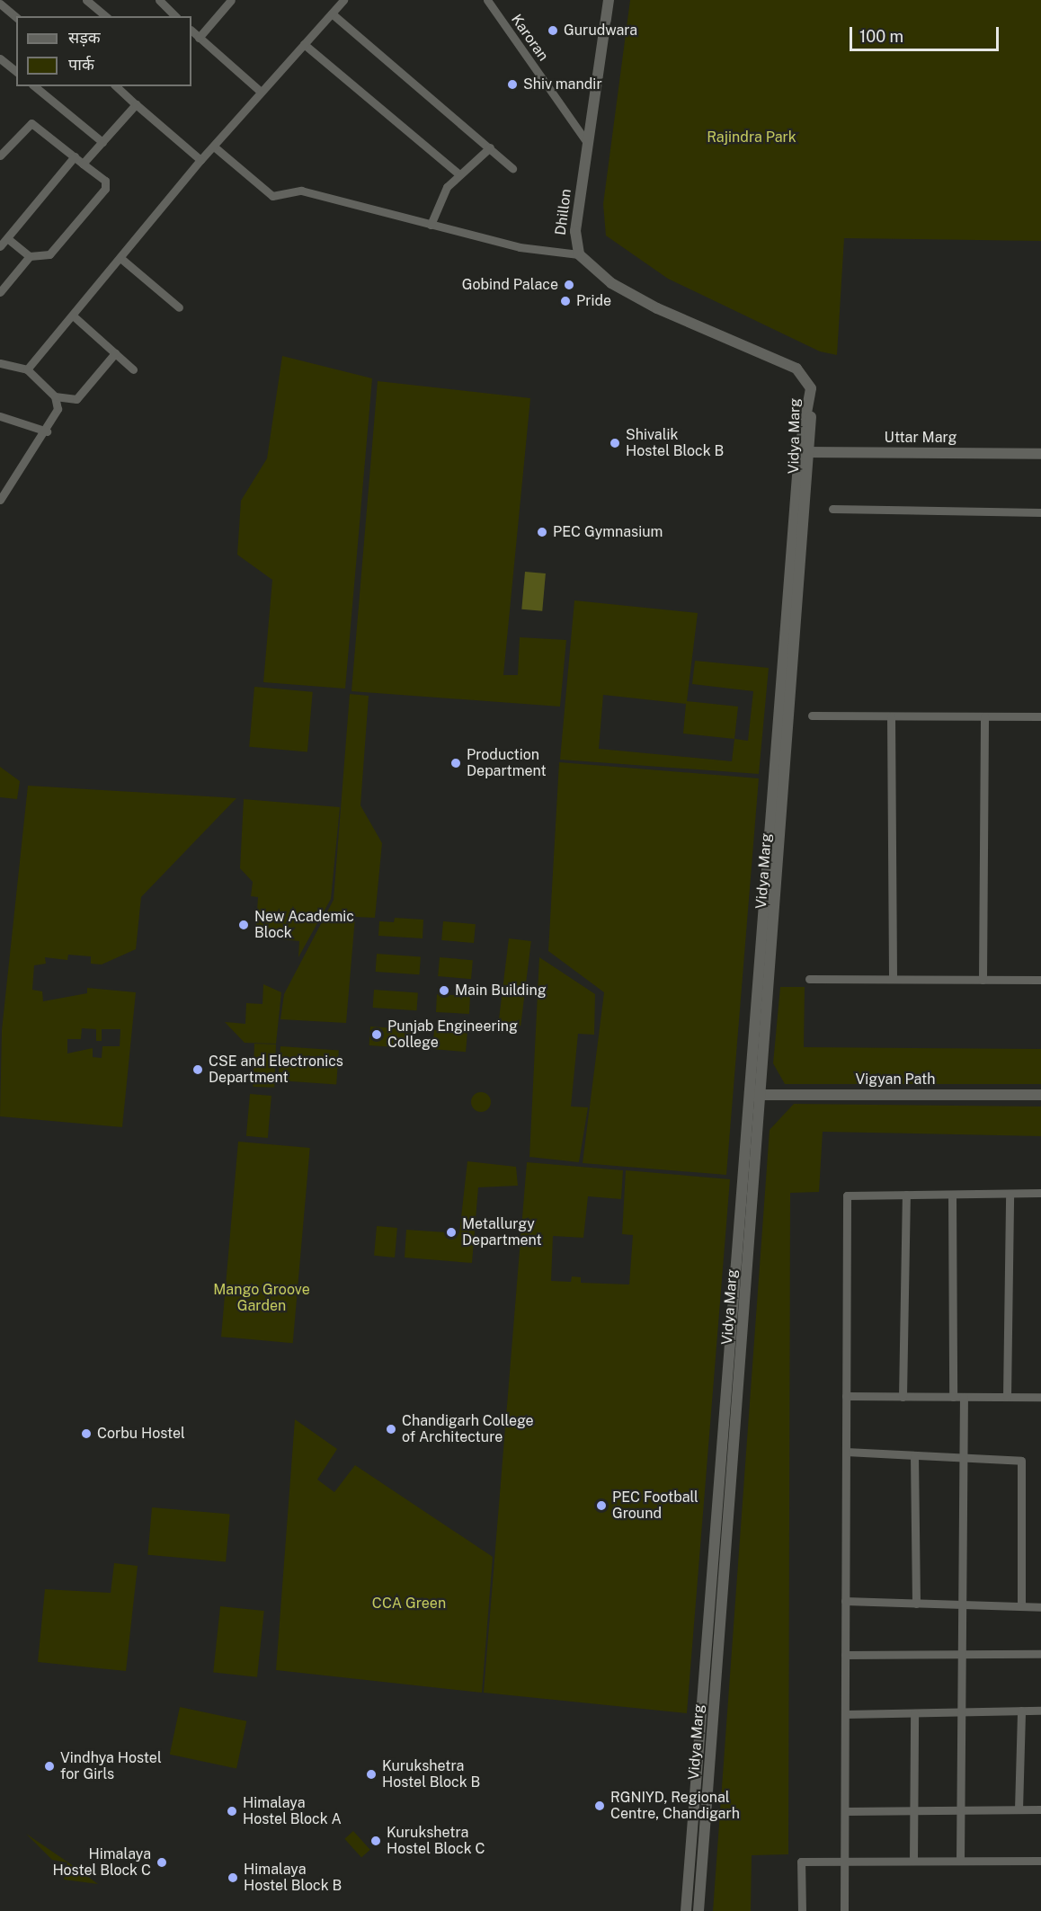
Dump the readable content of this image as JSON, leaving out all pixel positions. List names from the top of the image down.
{
  "streets": {
    "main road": [
      "Dhillon",
      "Vidya Marg",
      "Uttar Marg",
      "Vigyan Path"
    ],
    "street": ["Karoran"]
  },
  "crossings": [
    ["Karoran", "Dhillon"],
    ["Dhillon", "Vidya Marg"],
    ["Vidya Marg", "Uttar Marg"],
    ["Vidya Marg", "Vigyan Path"]
  ],
  "parks": ["Rajindra Park", "Mango Groove Garden", "CCA Green"],
  "places": [
    "Gurudwara",
    "Shiv mandir",
    "Gobind Palace",
    "Pride",
    "Shivalik Hostel Block B",
    "PEC Gymnasium",
    "Production Department",
    "New Academic Block",
    "Main Building",
    "Punjab Engineering College",
    "CSE and Electronics Department",
    "Metallurgy Department",
    "Chandigarh College of Architecture",
    "Corbu Hostel",
    "PEC Football Ground",
    "Vindhya Hostel for Girls",
    "Kurukshetra Hostel Block B",
    "RGNIYD, Regional Centre, Chandigarh",
    "Himalaya Hostel Block A",
    "Kurukshetra Hostel Block C",
    "Himalaya Hostel Block C",
    "Himalaya Hostel Block B"
  ],
  "legend": ["सड़क", "पार्क"],
  "scale_bar": "100 m"
}
